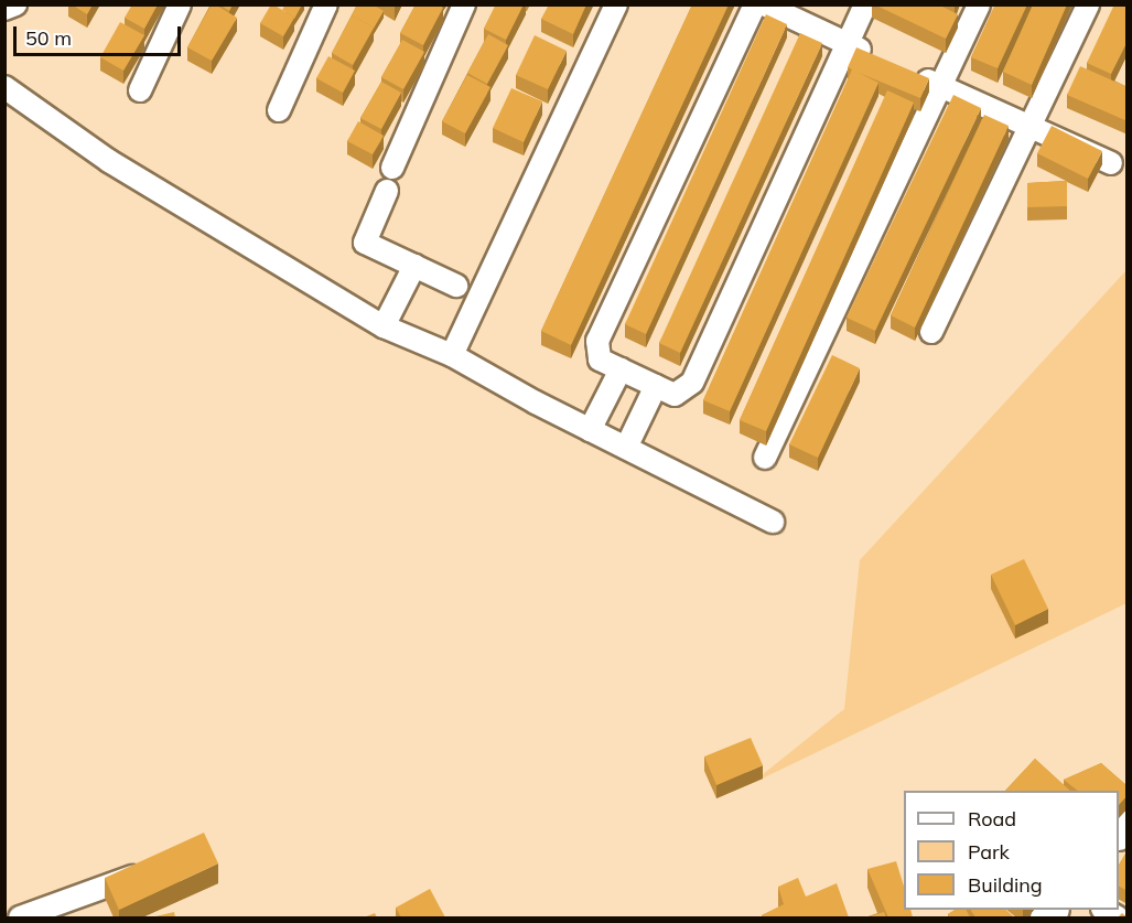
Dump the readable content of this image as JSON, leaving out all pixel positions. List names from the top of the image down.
{
  "legend": ["Road", "Park", "Building"],
  "scale_bar": "50 m"
}
